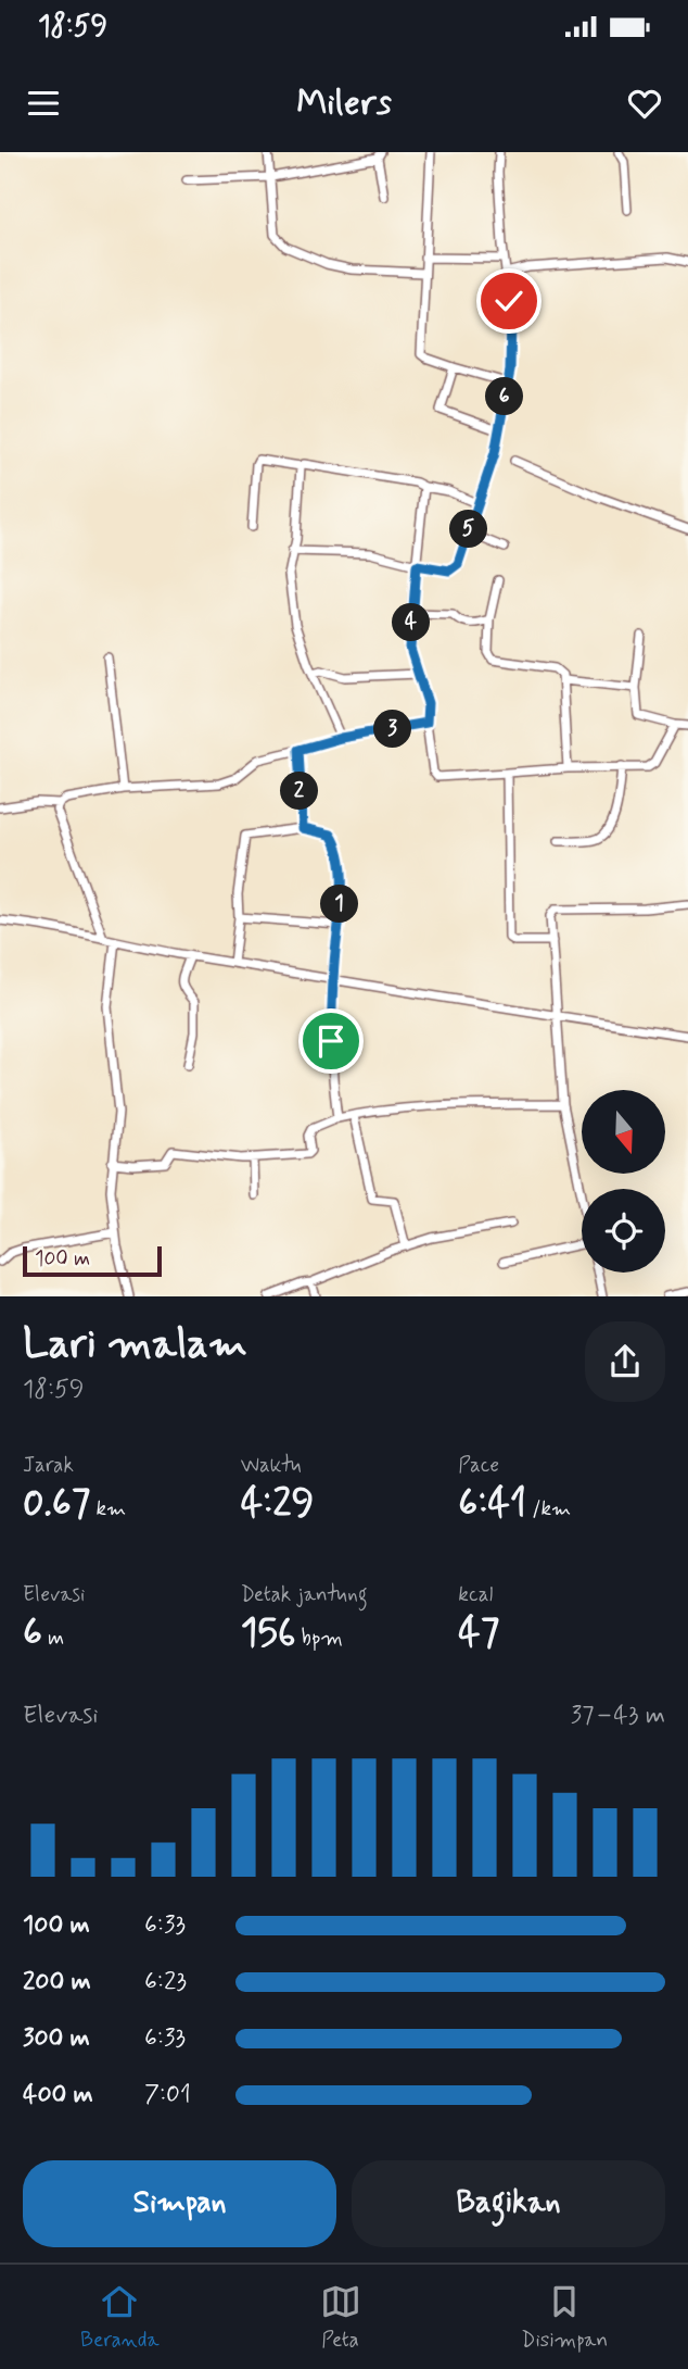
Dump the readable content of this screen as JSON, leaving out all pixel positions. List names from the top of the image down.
{
  "scale_bar": "100 m",
  "north": "bottom",
  "page": {
    "status": "18:59",
    "header": "Milers",
    "pins": [
      "6",
      "5",
      "4",
      "3",
      "2",
      "1"
    ],
    "scale": "100 m",
    "heading": ["Lari malam", "18:59"],
    "stats": [
      ["Jarak", "0.67 km"],
      ["Waktu", "4:29"],
      ["Pace", "6:41 /km"],
      ["Elevasi", "6 m"],
      ["Detak jantung", "156 bpm"],
      ["kcal", "47"]
    ],
    "chart": ["Elevasi", "37–43 m"],
    "list": [
      {
        "name": "100 m",
        "note": "6:33"
      },
      {
        "name": "200 m",
        "note": "6:23"
      },
      {
        "name": "300 m",
        "note": "6:33"
      },
      {
        "name": "400 m",
        "note": "7:01"
      }
    ],
    "buttons": ["Simpan", "Bagikan"],
    "tabs": ["Beranda", "Peta", "Disimpan"]
  }
}
